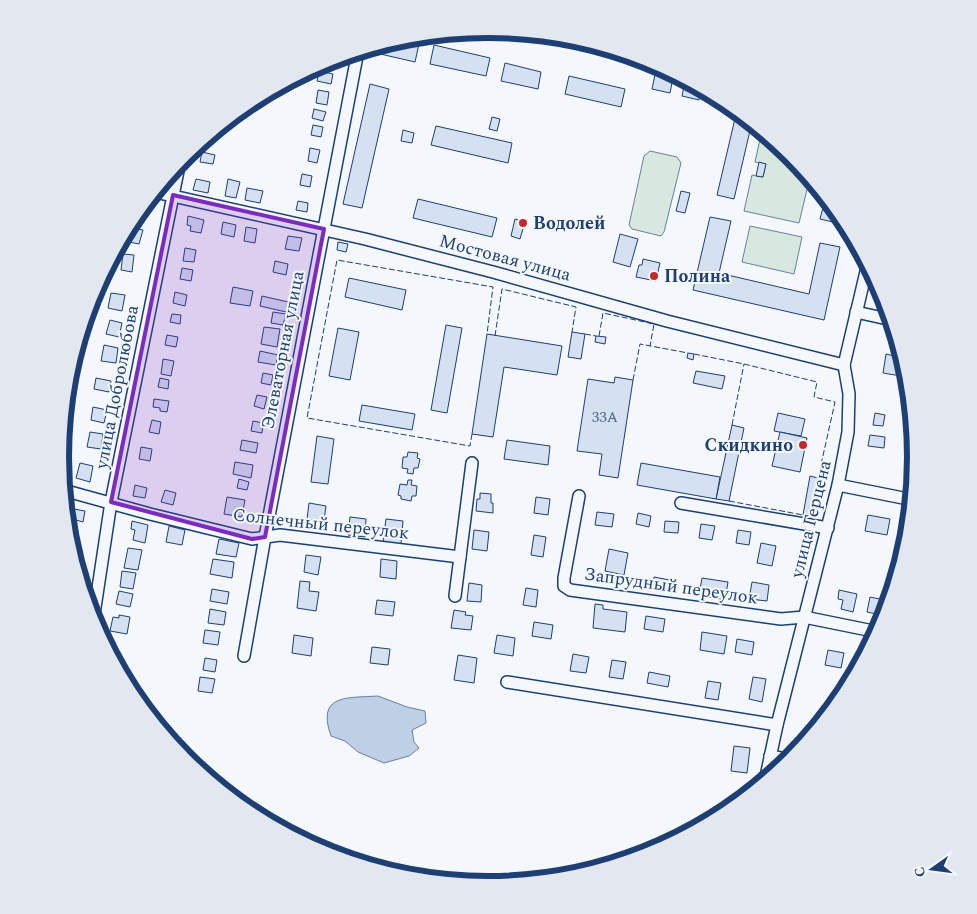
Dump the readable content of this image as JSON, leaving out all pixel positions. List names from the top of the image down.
{
  "streets": {
    "street": [
      "Мостовая улица",
      "Элеваторная улица",
      "улица Добролюбова",
      "улица Герцена",
      "Солнечный переулок",
      "Запрудный переулок"
    ]
  },
  "crossings": [
    ["Мостовая улица", "Элеваторная улица"],
    ["Мостовая улица", "улица Добролюбова"],
    ["Мостовая улица", "улица Герцена"],
    ["Элеваторная улица", "Солнечный переулок"],
    ["улица Добролюбова", "Солнечный переулок"],
    ["улица Герцена", "Запрудный переулок"]
  ],
  "places": ["Водолей", "Полина", "Скидкино"],
  "house_numbers": ["33А"],
  "north": "left"
}
